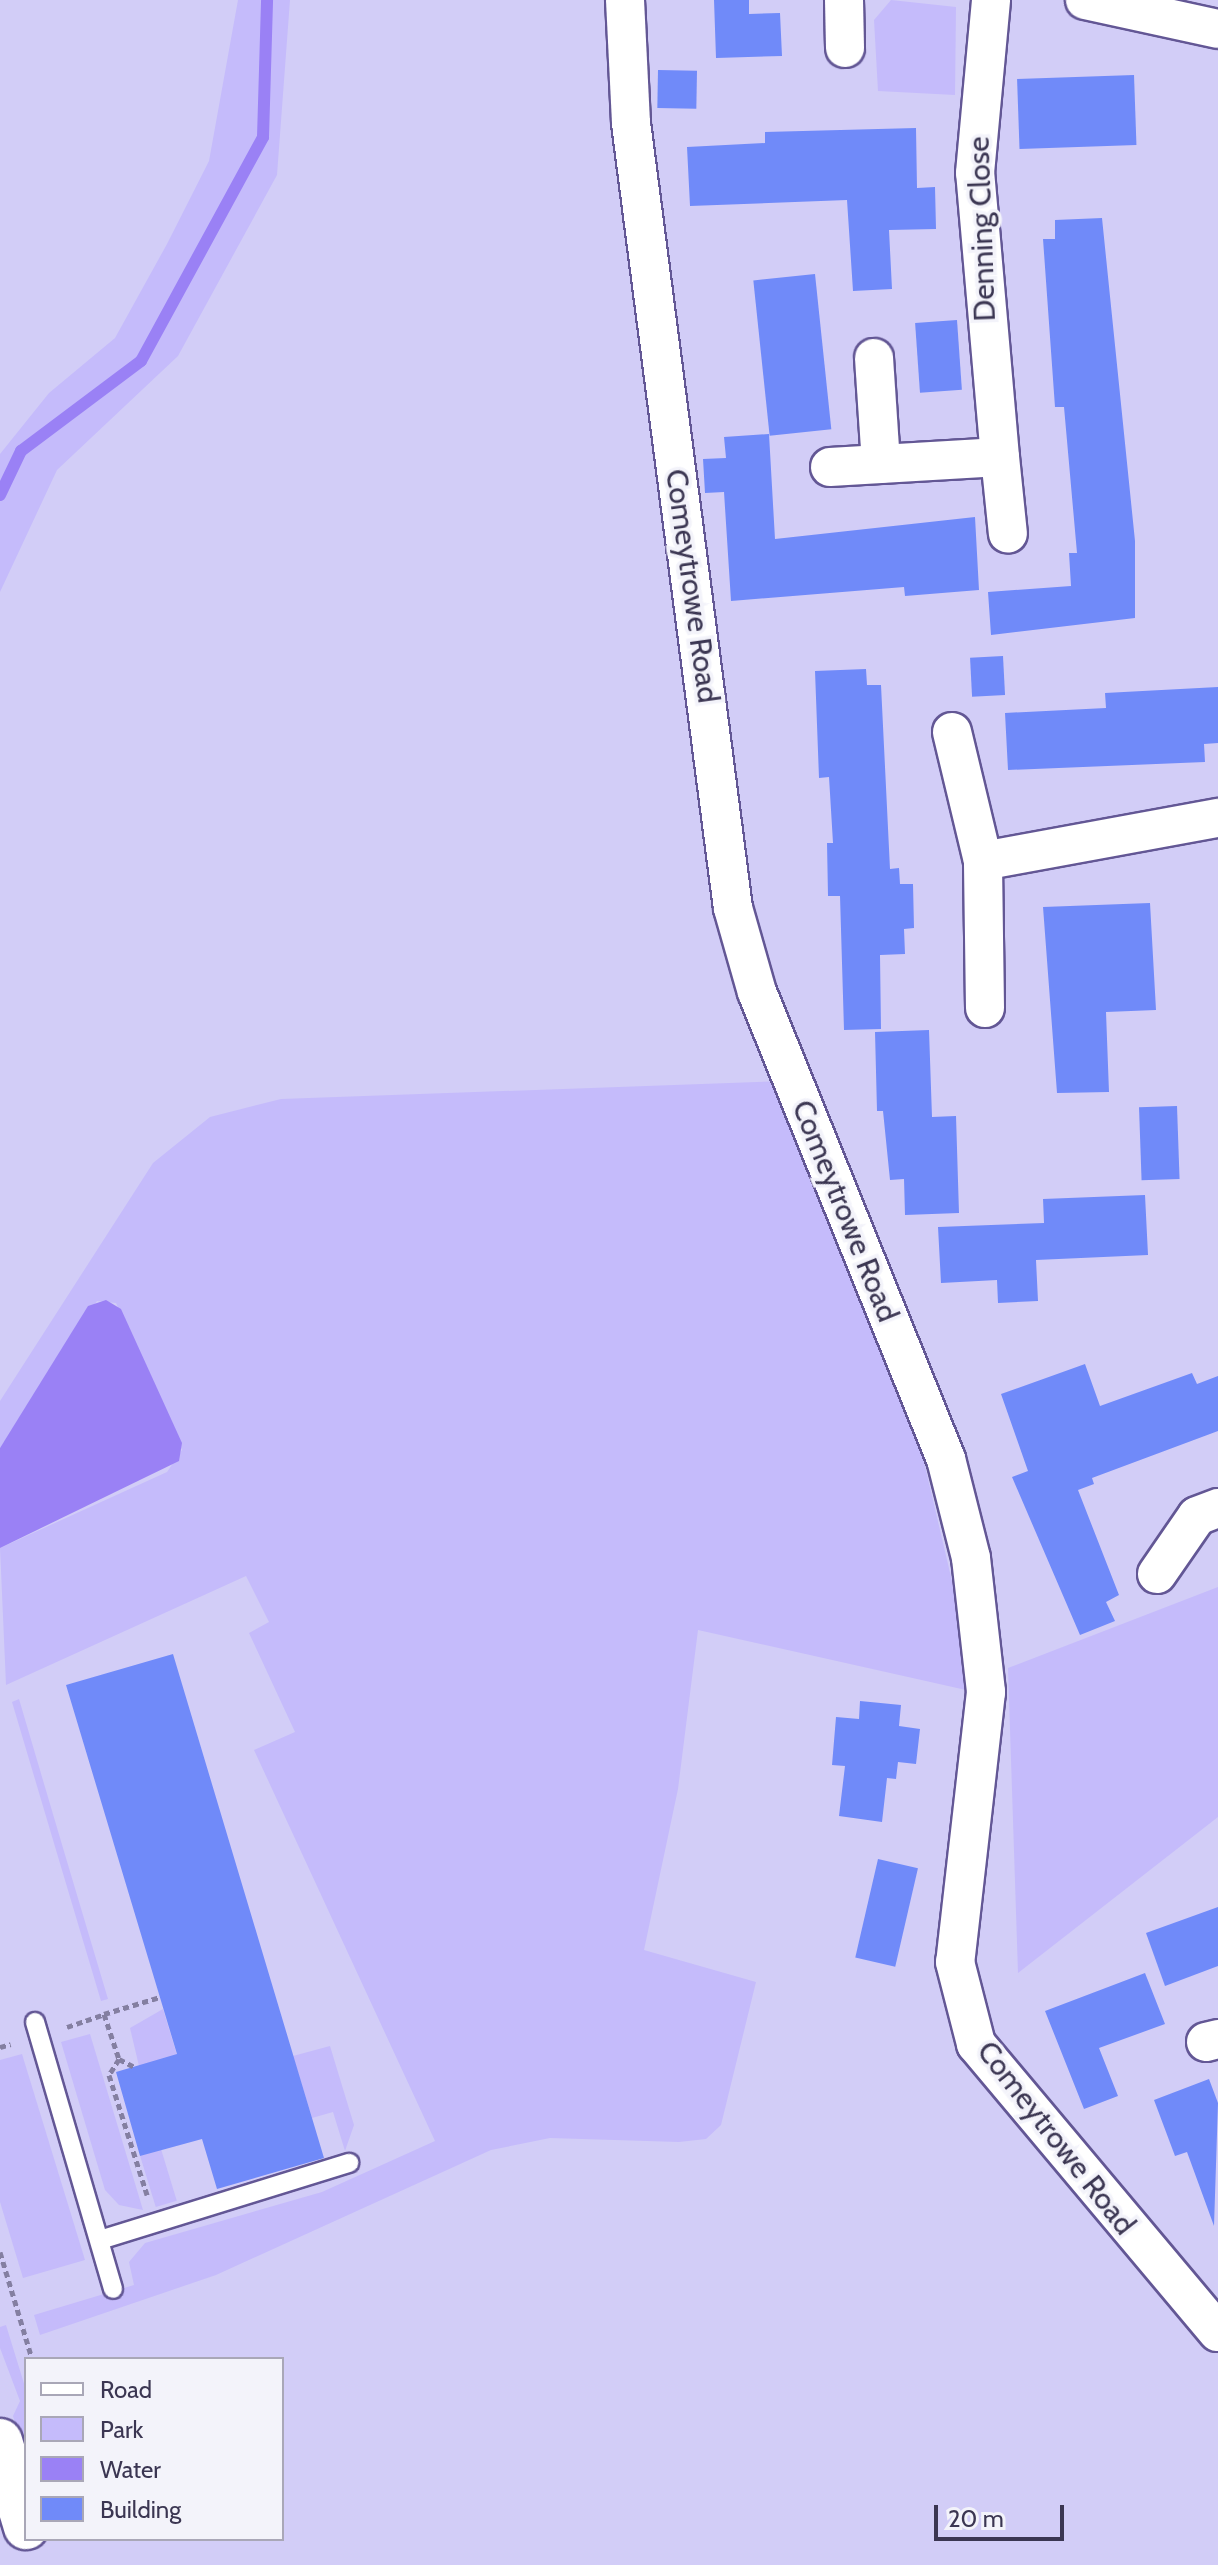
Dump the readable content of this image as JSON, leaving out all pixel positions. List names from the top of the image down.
{
  "streets": {
    "street": ["Denning Close", "Comeytrowe Road"]
  },
  "legend": [
    "Road",
    "Park",
    "Water",
    "Building"
  ],
  "scale_bar": "20 m"
}
